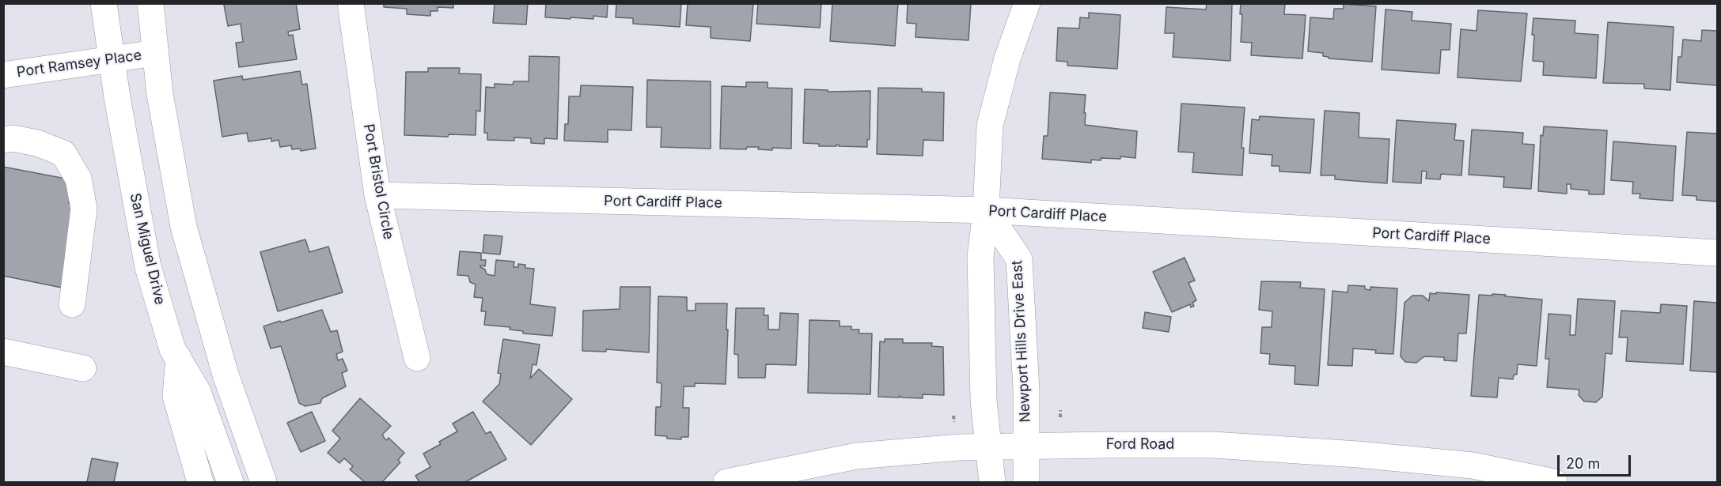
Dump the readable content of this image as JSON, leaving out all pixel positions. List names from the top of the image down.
{
  "streets": {
    "street": [
      "Port Ramsey Place",
      "Port Bristol Circle",
      "Port Cardiff Place",
      "San Miguel Drive",
      "Newport Hills Drive East",
      "Ford Road"
    ]
  },
  "crossings": [
    ["Port Ramsey Place", "San Miguel Drive"],
    ["Port Bristol Circle", "Port Cardiff Place"],
    ["Port Cardiff Place", "Newport Hills Drive East"],
    ["Newport Hills Drive East", "Ford Road"]
  ],
  "scale_bar": "20 m"
}
